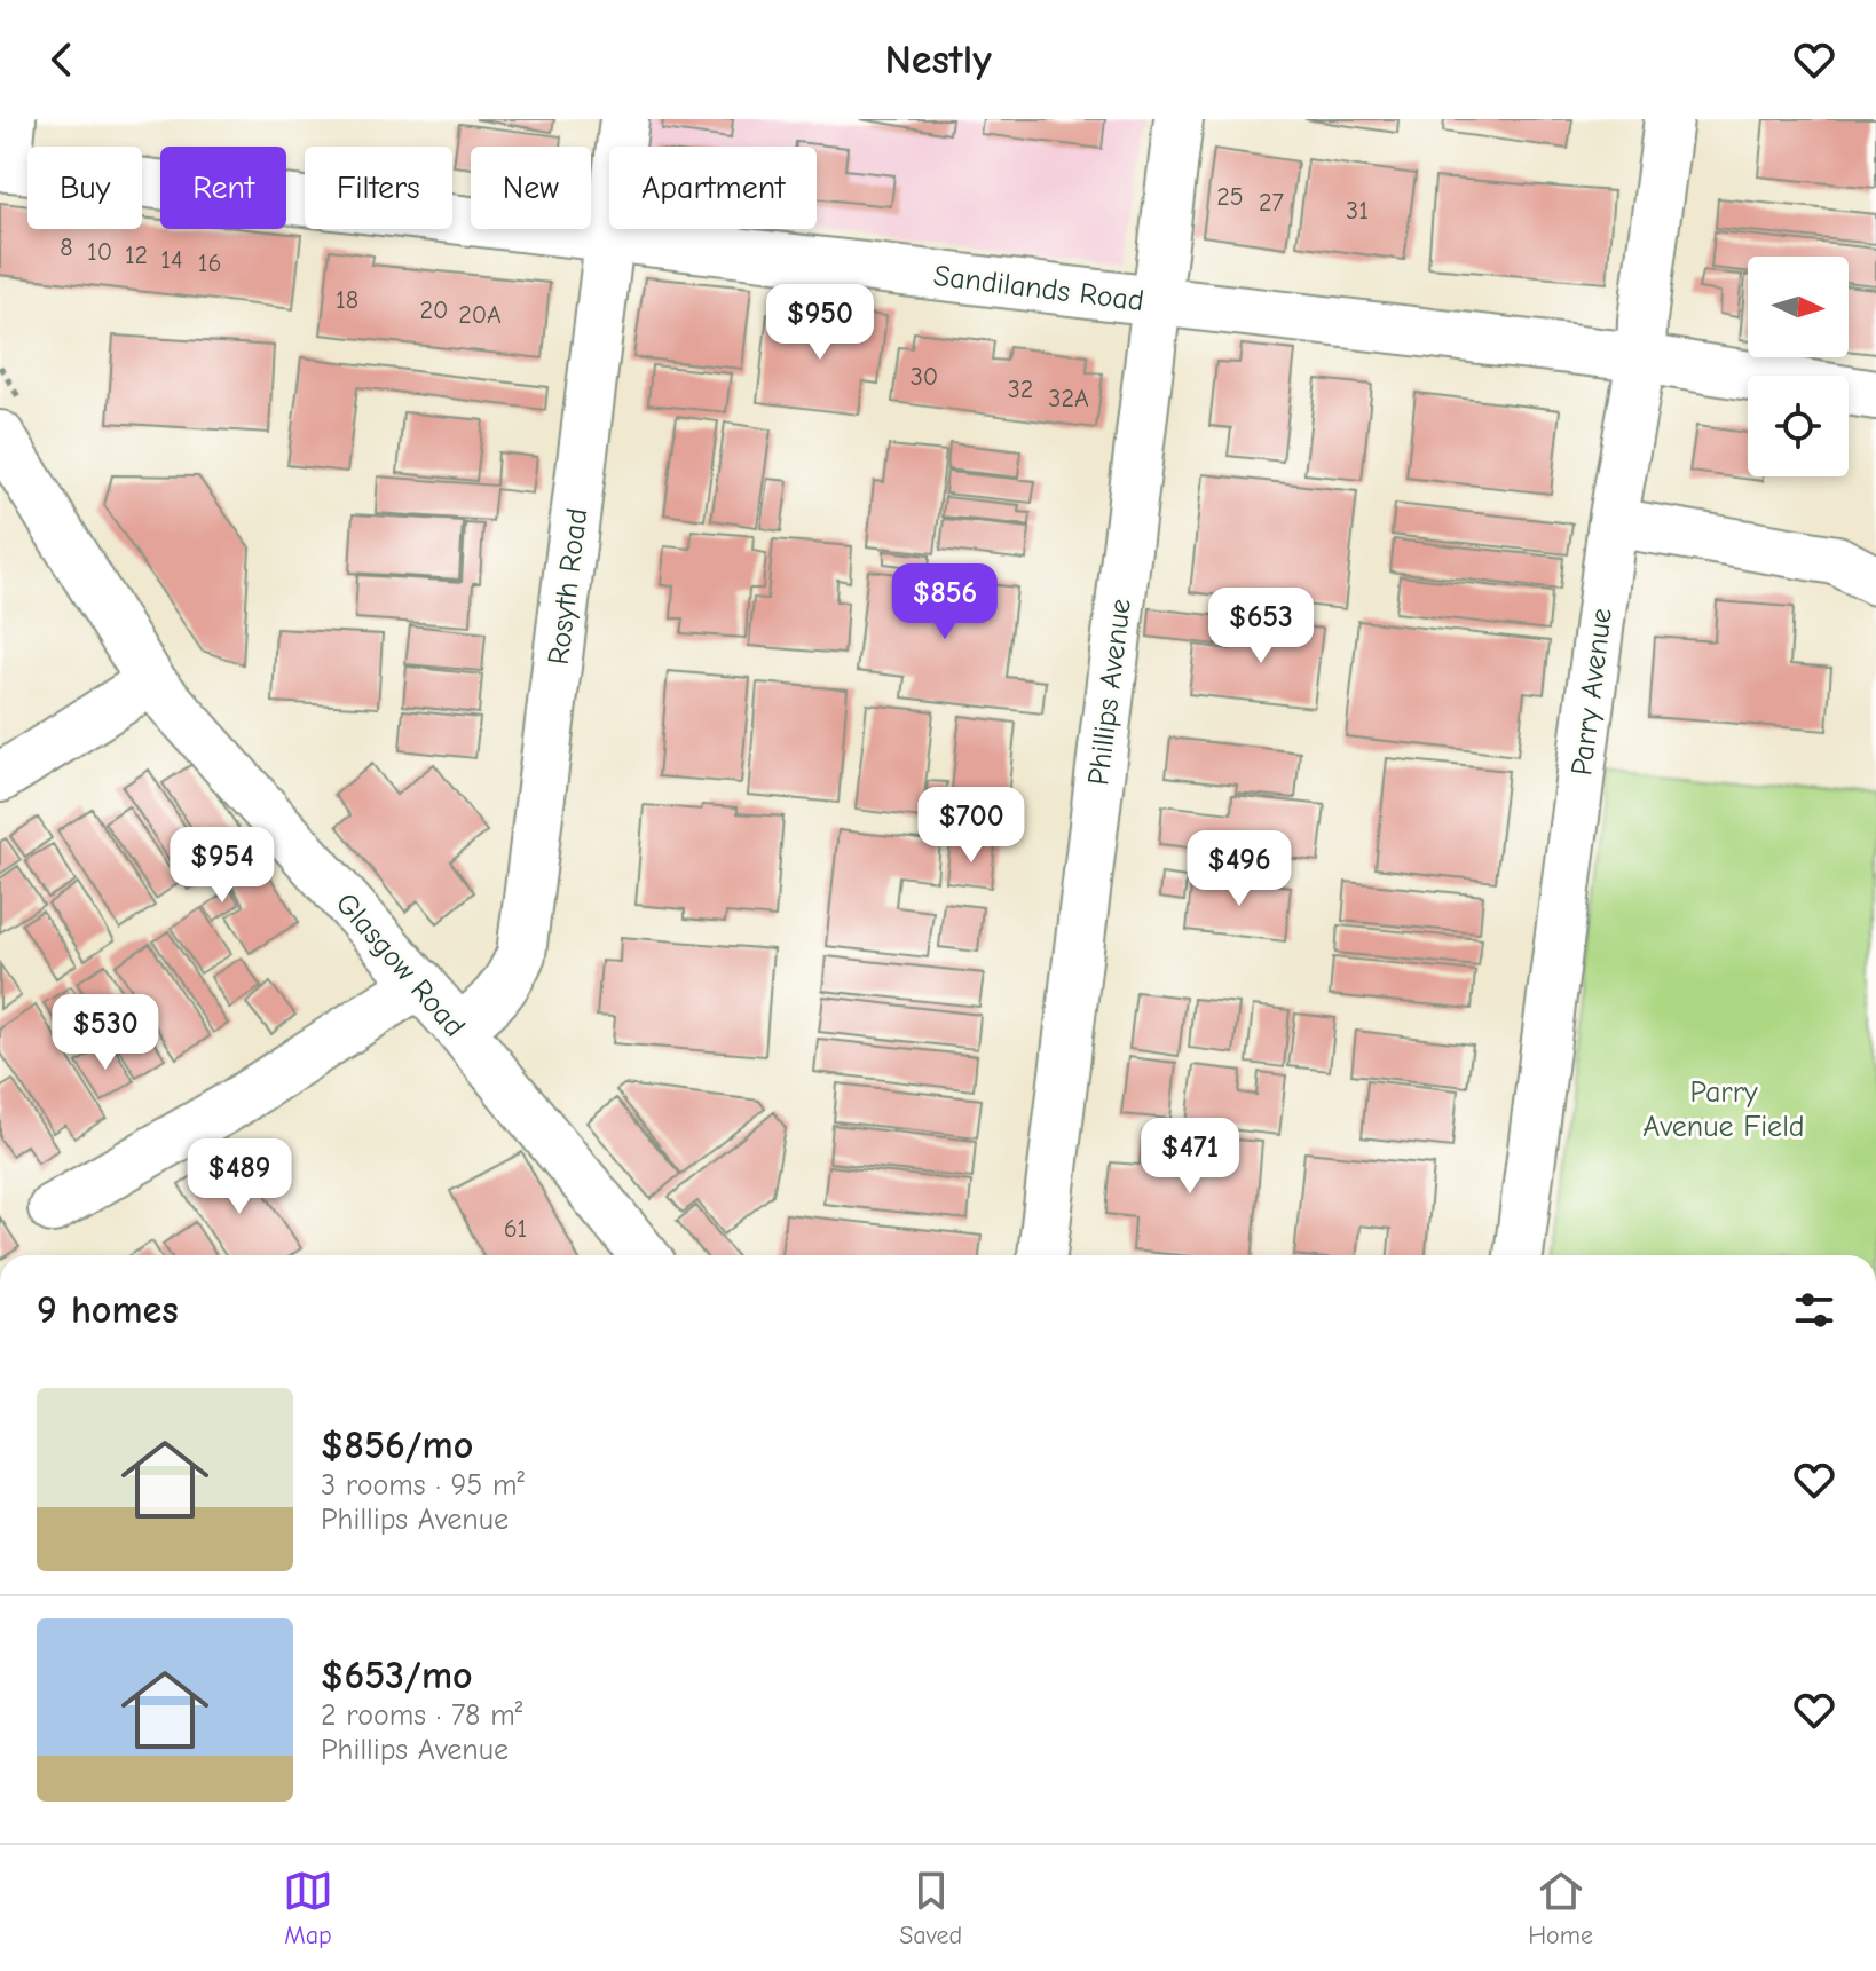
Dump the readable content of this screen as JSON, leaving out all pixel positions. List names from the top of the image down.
{
  "streets": {
    "street": [
      "Sandilands Road",
      "Rosyth Road",
      "Phillips Avenue",
      "Parry Avenue",
      "Glasgow Road"
    ]
  },
  "crossings": [
    ["Sandilands Road", "Rosyth Road"],
    ["Sandilands Road", "Phillips Avenue"],
    ["Sandilands Road", "Parry Avenue"],
    ["Rosyth Road", "Glasgow Road"]
  ],
  "parks": ["Parry Avenue Field"],
  "house_numbers": [
    "25",
    "27",
    "31",
    "8",
    "10",
    "12",
    "14",
    "16",
    "18",
    "20",
    "20A",
    "30",
    "32",
    "32A",
    "61"
  ],
  "north": "right",
  "page": {
    "header": "Nestly",
    "chip": [
      "Buy",
      "Rent",
      "Filters",
      "New",
      "Apartment"
    ],
    "price": [
      "$950",
      "$856",
      "$653",
      "$700",
      "$954",
      "$496",
      "$530",
      "$471",
      "$489"
    ],
    "heading": "9 homes",
    "list": [
      {
        "name": "$856/mo",
        "note": "3 rooms · 95 m² · Phillips Avenue"
      },
      {
        "name": "$653/mo",
        "note": "2 rooms · 78 m² · Phillips Avenue"
      }
    ],
    "tabs": ["Map", "Saved", "Home"]
  }
}
